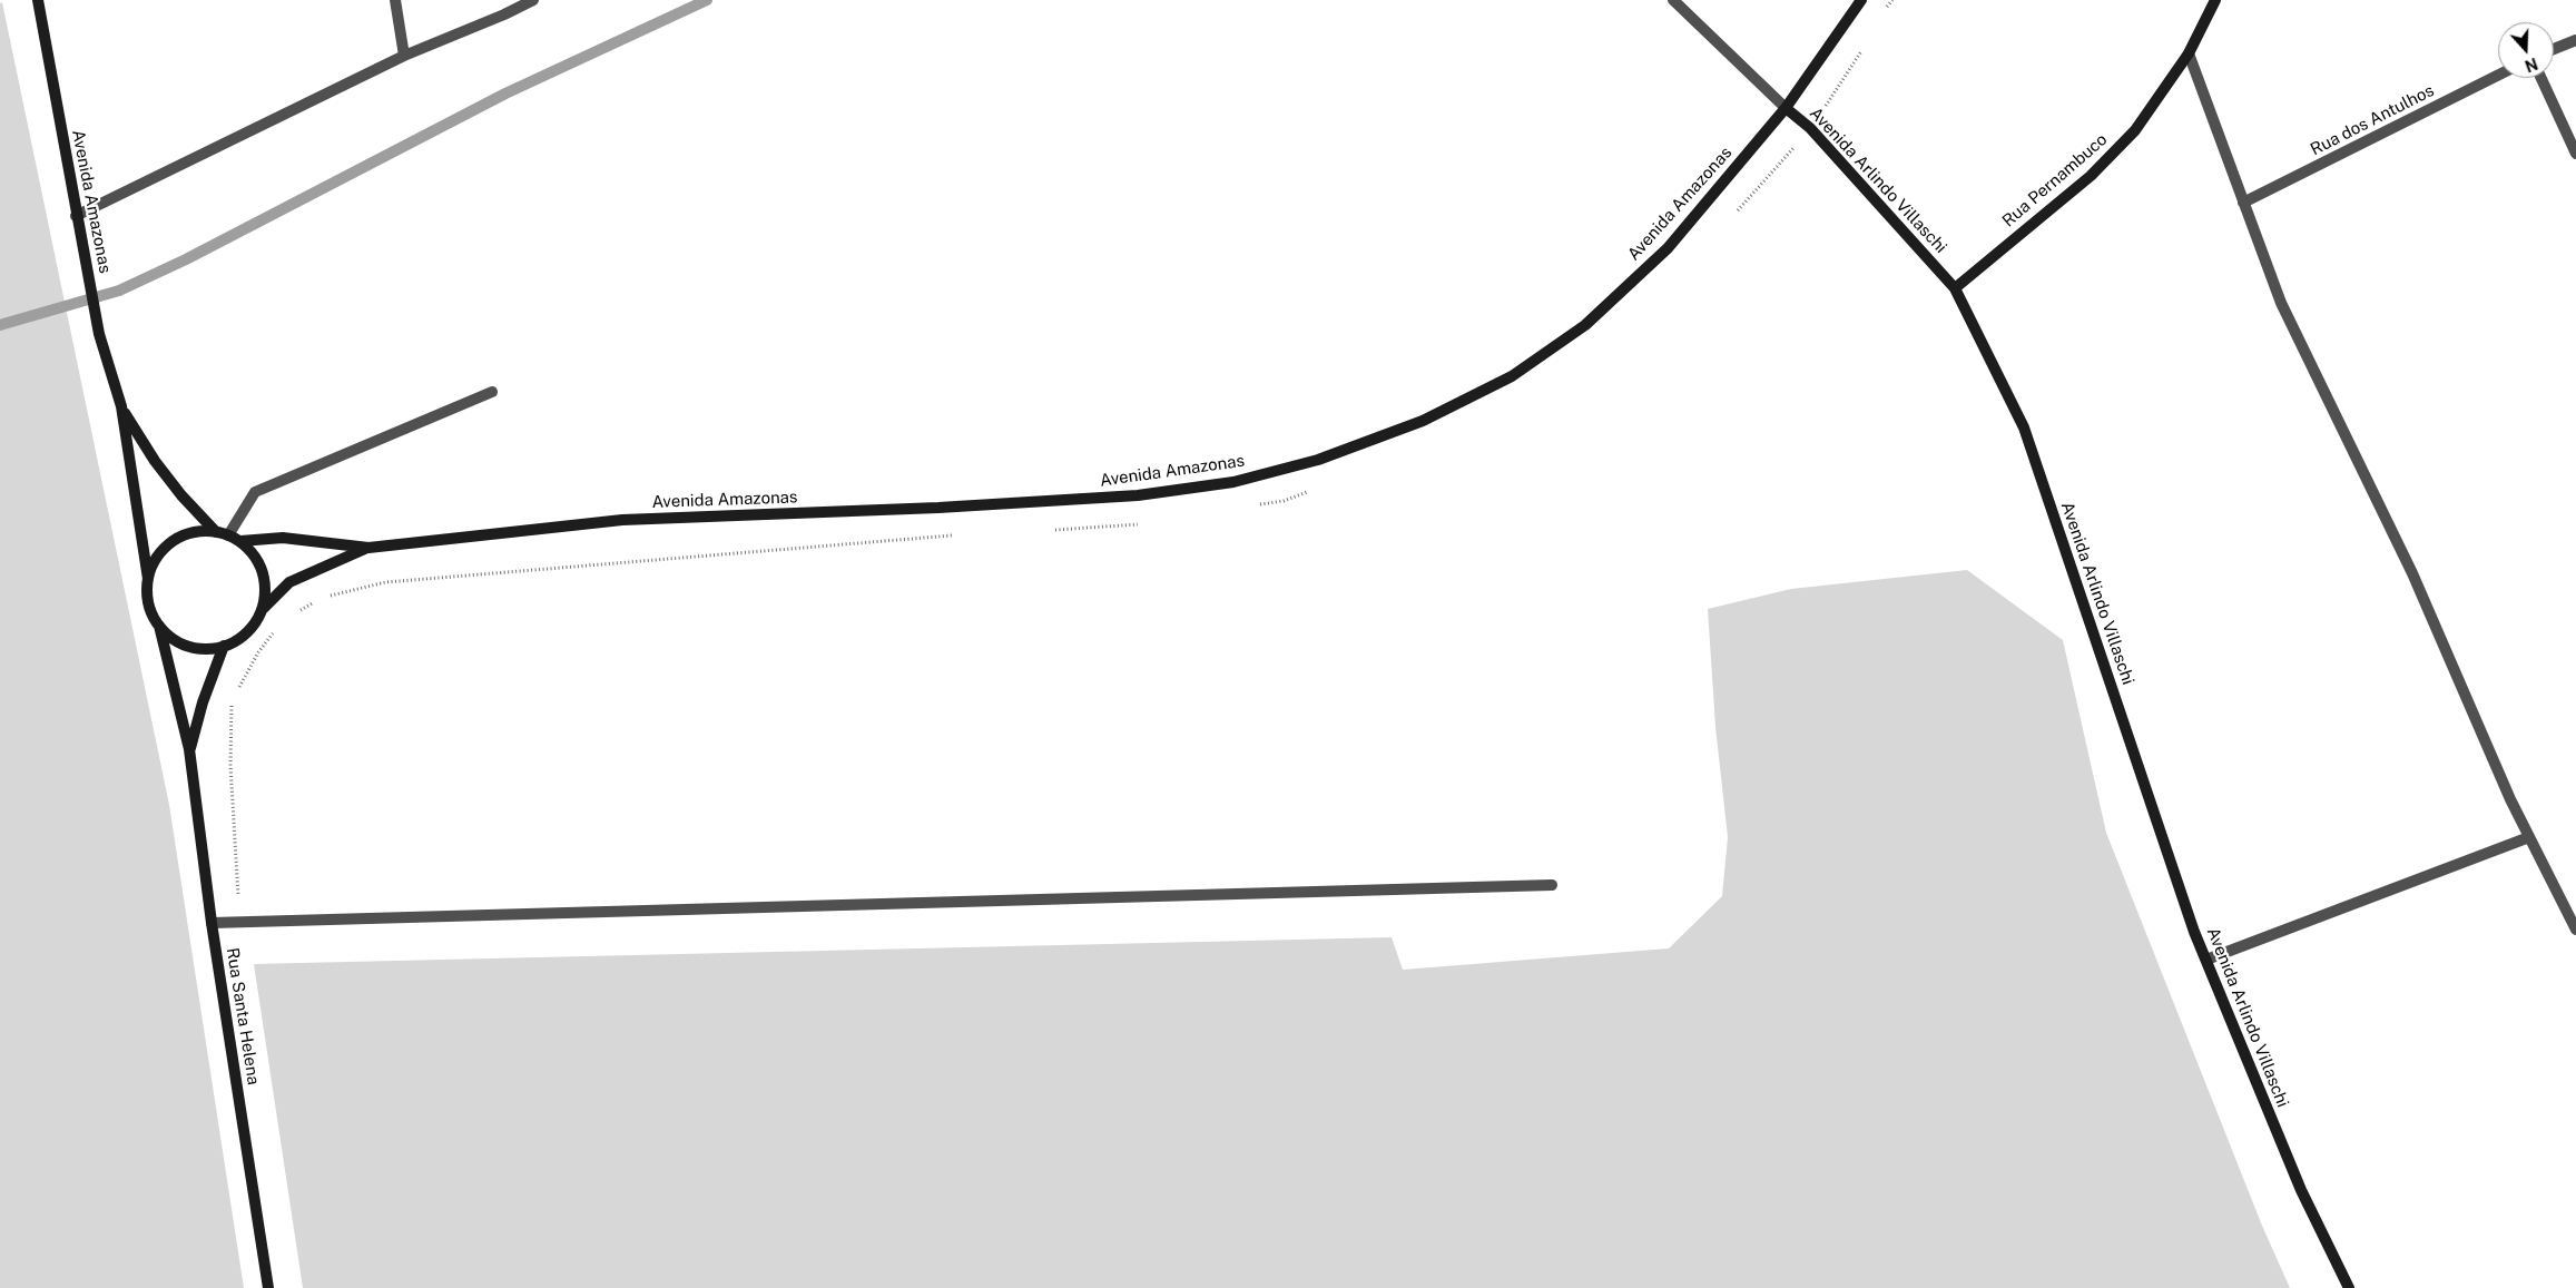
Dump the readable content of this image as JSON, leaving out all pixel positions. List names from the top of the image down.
{
  "streets": {
    "street": [
      "Rua dos Antulhos",
      "Avenida Arlindo Villaschi",
      "Rua Pernambuco",
      "Avenida Amazonas",
      "Rua Santa Helena"
    ]
  },
  "crossings": [
    ["Avenida Arlindo Villaschi", "Rua Pernambuco"],
    ["Avenida Arlindo Villaschi", "Avenida Amazonas"],
    ["Avenida Amazonas", "Rua Santa Helena"]
  ],
  "north": "bottom"
}
